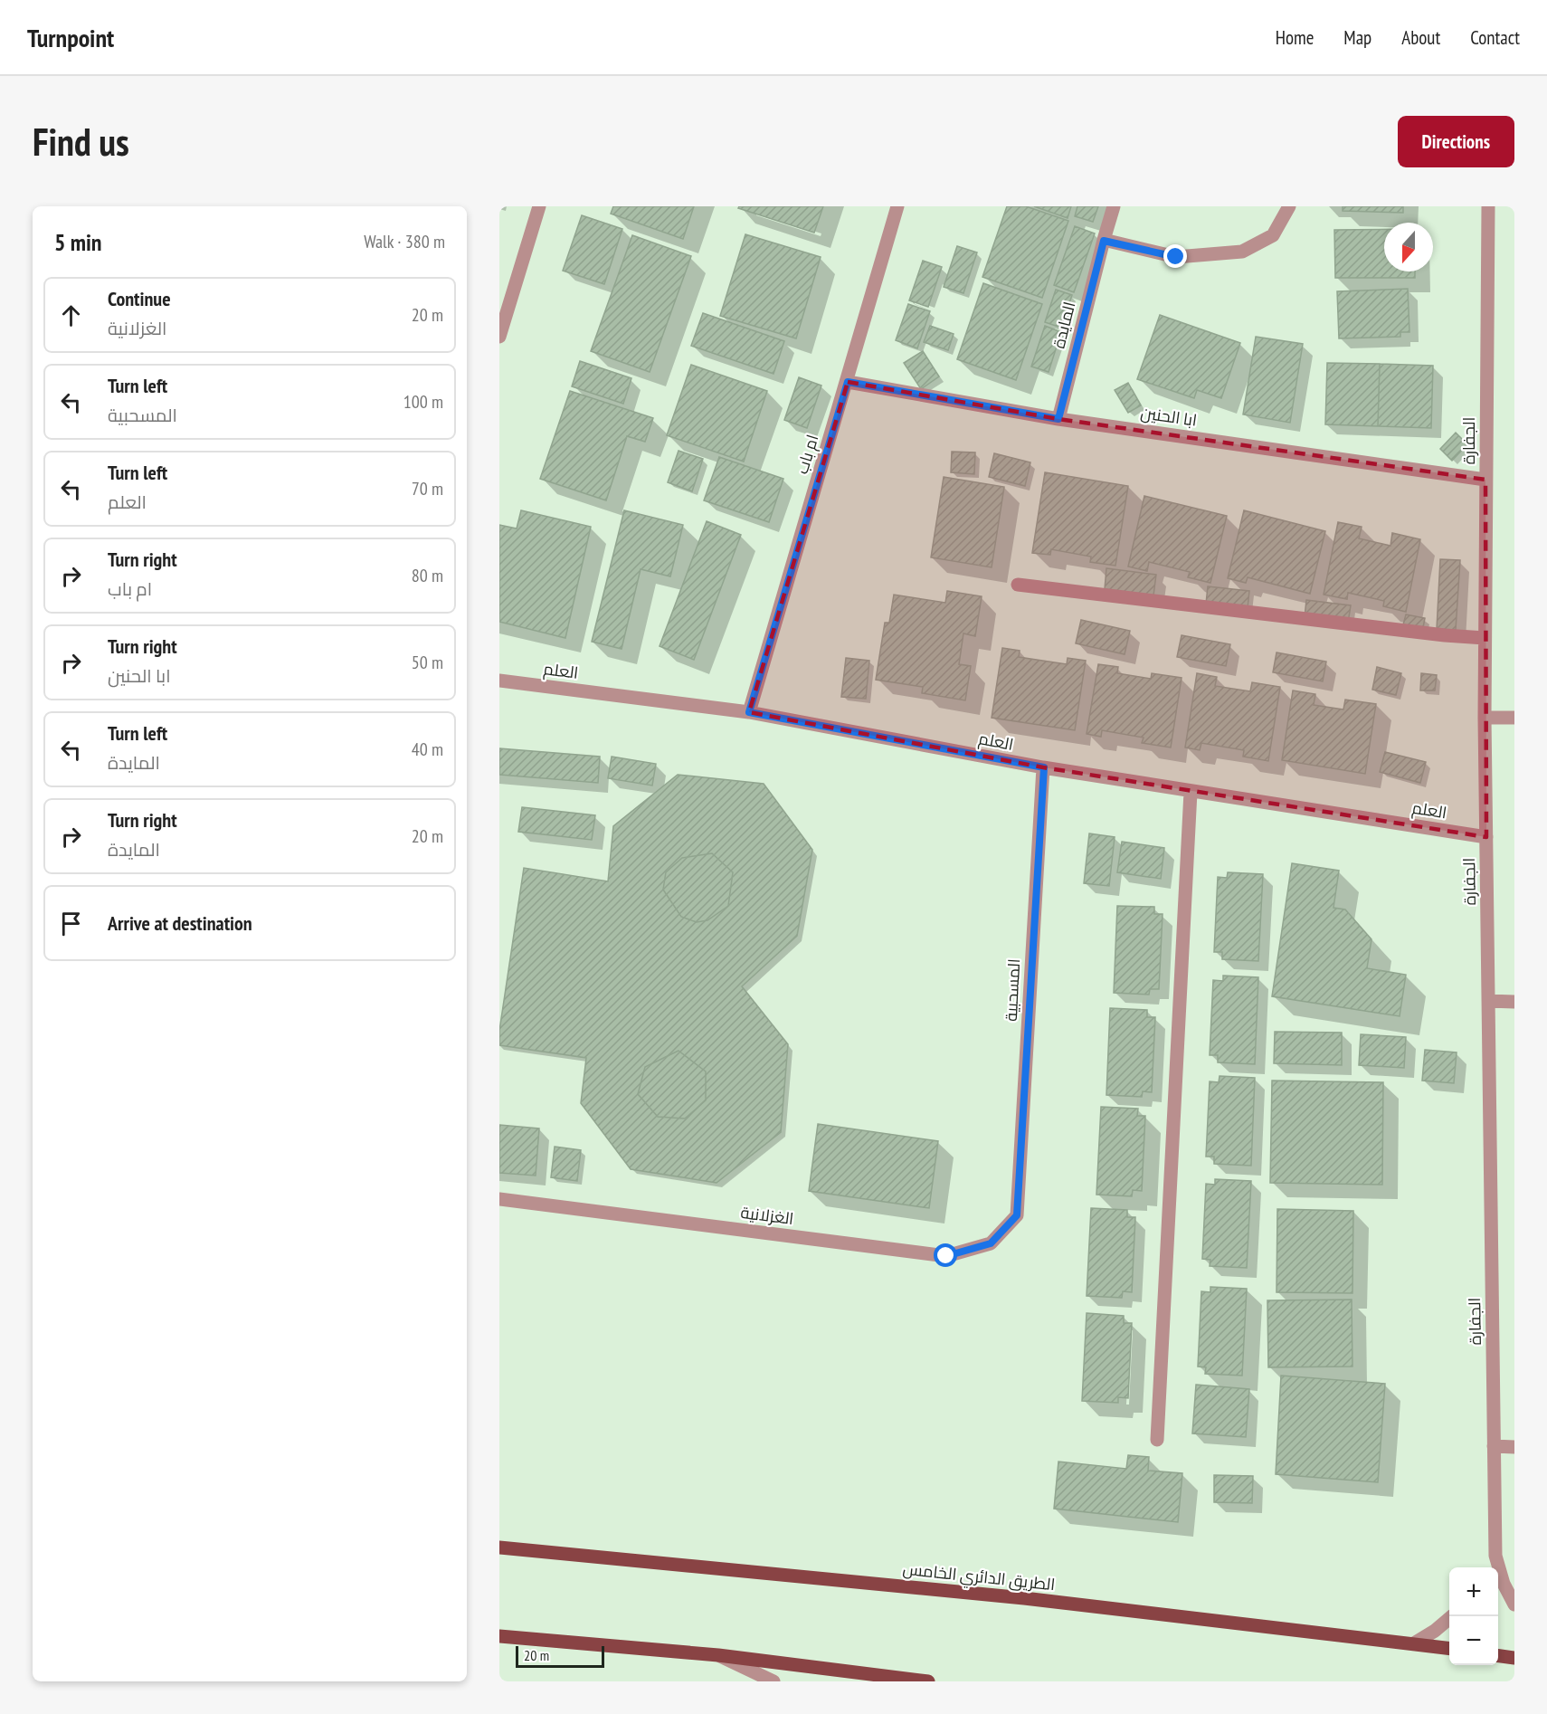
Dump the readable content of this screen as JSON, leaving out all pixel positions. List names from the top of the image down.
{
  "streets": {
    "main road": ["الطريق الدائري الخامس"],
    "street": [
      "المايدة",
      "ابا الحنين",
      "الجفارة",
      "ام باب",
      "العلم",
      "المسحبية",
      "الغزلانية"
    ]
  },
  "crossings": [
    ["المايدة", "ابا الحنين"],
    ["ابا الحنين", "الجفارة"],
    ["ابا الحنين", "ام باب"],
    ["الجفارة", "العلم"],
    ["ام باب", "العلم"],
    ["العلم", "المسحبية"],
    ["المسحبية", "الغزلانية"]
  ],
  "scale_bar": "20 m",
  "north": "bottom",
  "page": {
    "header": "Turnpoint",
    "nav": [
      "Home",
      "Map",
      "About",
      "Contact"
    ],
    "buttons": "Directions",
    "title": "Find us",
    "heading": ["5 min", "Walk · 380 m"],
    "list": [
      ["Continue", "الغزلانية", "20 m"],
      ["Turn left", "المسحبية", "100 m"],
      ["Turn left", "العلم", "70 m"],
      ["Turn right", "ام باب", "80 m"],
      ["Turn right", "ابا الحنين", "50 m"],
      ["Turn left", "المايدة", "40 m"],
      ["Turn right", "المايدة", "20 m"],
      "Arrive at destination"
    ],
    "map_buttons": ["+", "−"],
    "scale": "20 m"
  }
}
